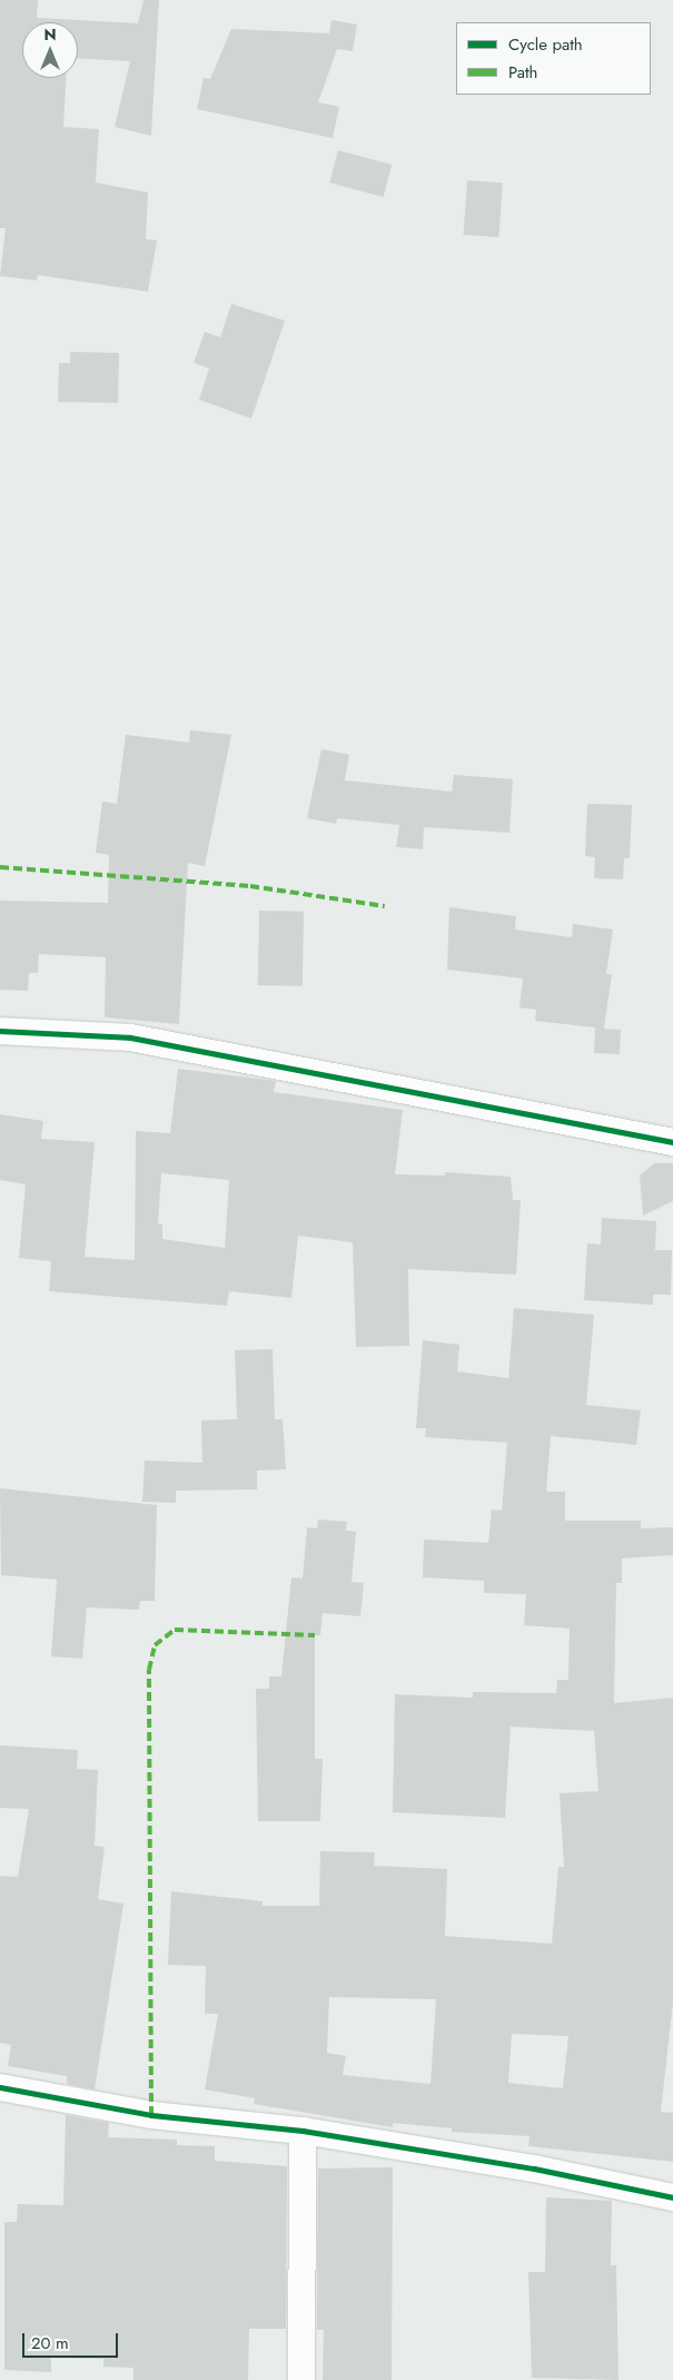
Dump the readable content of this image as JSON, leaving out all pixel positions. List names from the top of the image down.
{
  "legend": ["Cycle path", "Path"],
  "scale_bar": "20 m",
  "north": "top"
}
